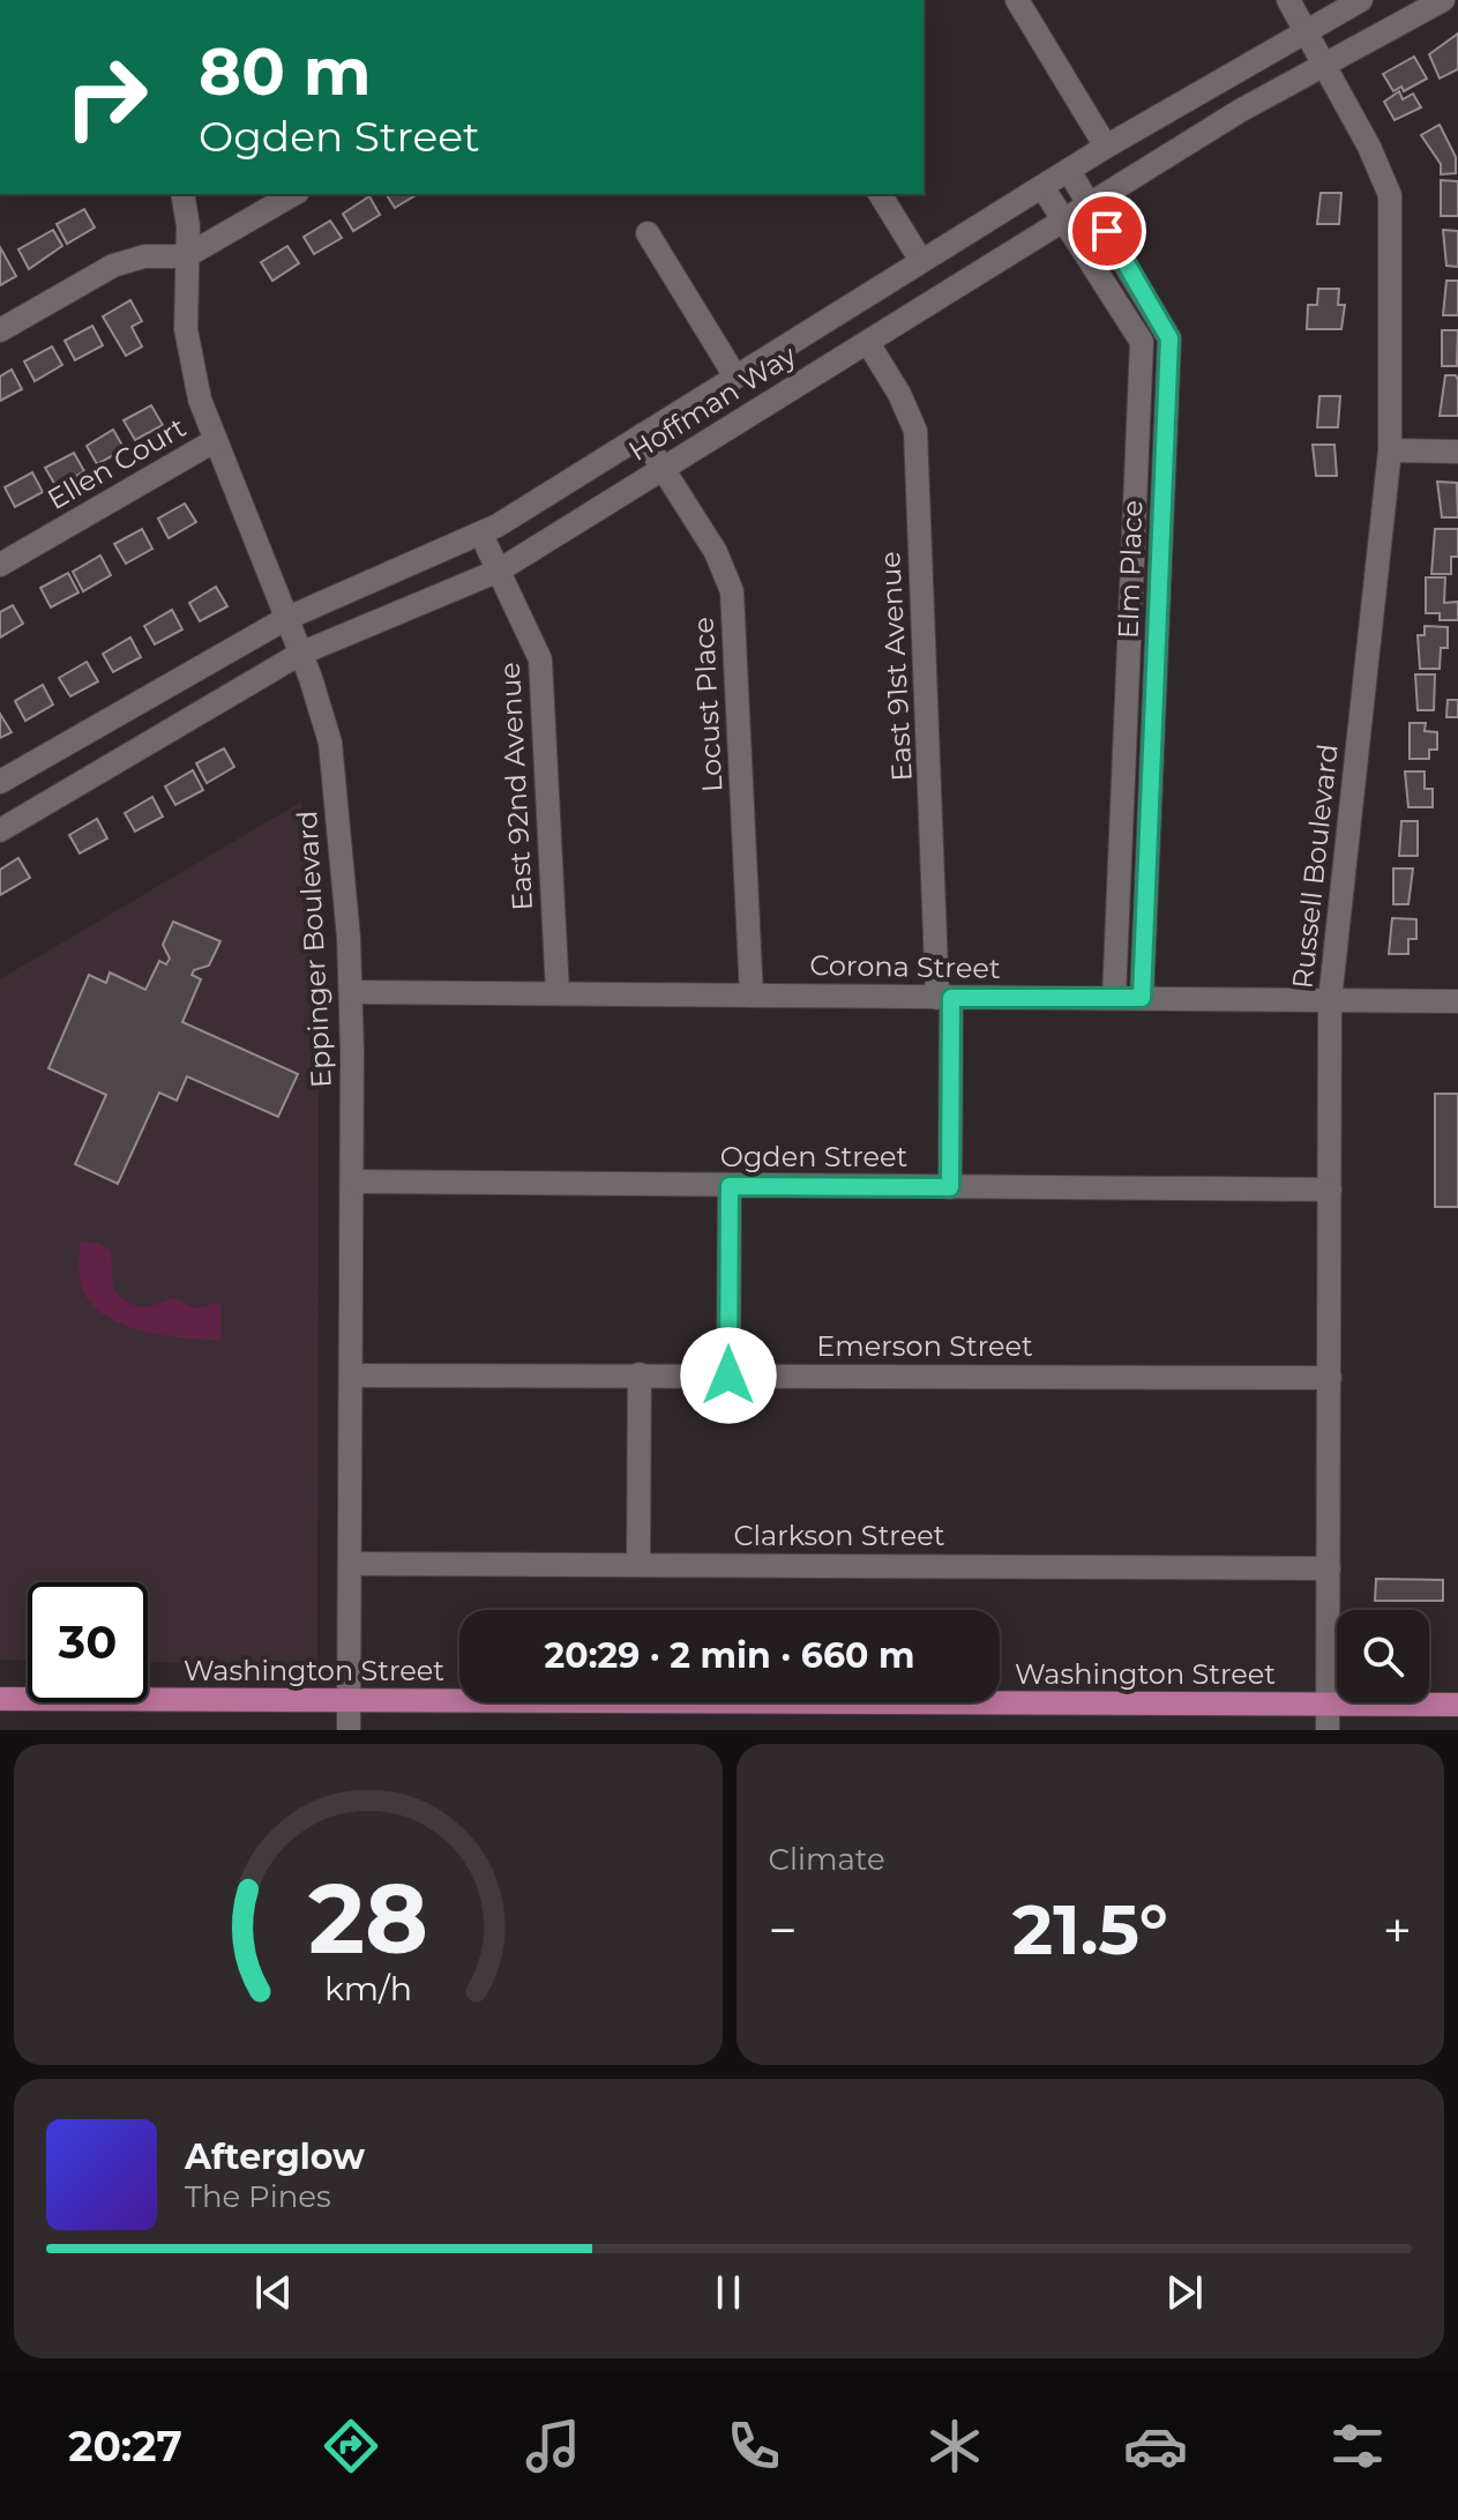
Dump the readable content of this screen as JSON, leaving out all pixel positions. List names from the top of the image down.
{
  "streets": {
    "main road": ["Washington Street"],
    "street": [
      "Hoffman Way",
      "Ellen Court",
      "Elm Place",
      "East 91st Avenue",
      "Locust Place",
      "East 92nd Avenue",
      "Russell Boulevard",
      "Eppinger Boulevard",
      "Corona Street",
      "Ogden Street",
      "Emerson Street",
      "Clarkson Street"
    ]
  },
  "crossings": [
    ["Hoffman Way", "Elm Place"],
    ["Hoffman Way", "East 91st Avenue"],
    ["Hoffman Way", "Locust Place"],
    ["Hoffman Way", "East 92nd Avenue"],
    ["Hoffman Way", "Russell Boulevard"],
    ["Hoffman Way", "Eppinger Boulevard"],
    ["Ellen Court", "Eppinger Boulevard"],
    ["Elm Place", "Corona Street"],
    ["East 91st Avenue", "Corona Street"],
    ["East 91st Avenue", "Ogden Street"],
    ["Locust Place", "Corona Street"],
    ["East 92nd Avenue", "Corona Street"],
    ["Russell Boulevard", "Corona Street"],
    ["Russell Boulevard", "Ogden Street"],
    ["Russell Boulevard", "Emerson Street"],
    ["Russell Boulevard", "Clarkson Street"],
    ["Russell Boulevard", "Washington Street"],
    ["Eppinger Boulevard", "Corona Street"],
    ["Eppinger Boulevard", "Ogden Street"],
    ["Eppinger Boulevard", "Emerson Street"],
    ["Eppinger Boulevard", "Clarkson Street"],
    ["Eppinger Boulevard", "Washington Street"]
  ],
  "page": {
    "turn": ["80 m", "Ogden Street"],
    "limit": "30",
    "trip": "20:29 · 2 min · 660 m",
    "tile": "Climate",
    "heat": ["−", "21.5°", "+"],
    "song": ["Afterglow", "The Pines"],
    "tabs": "20:27",
    "gauge": ["28", "km/h"]
  }
}
